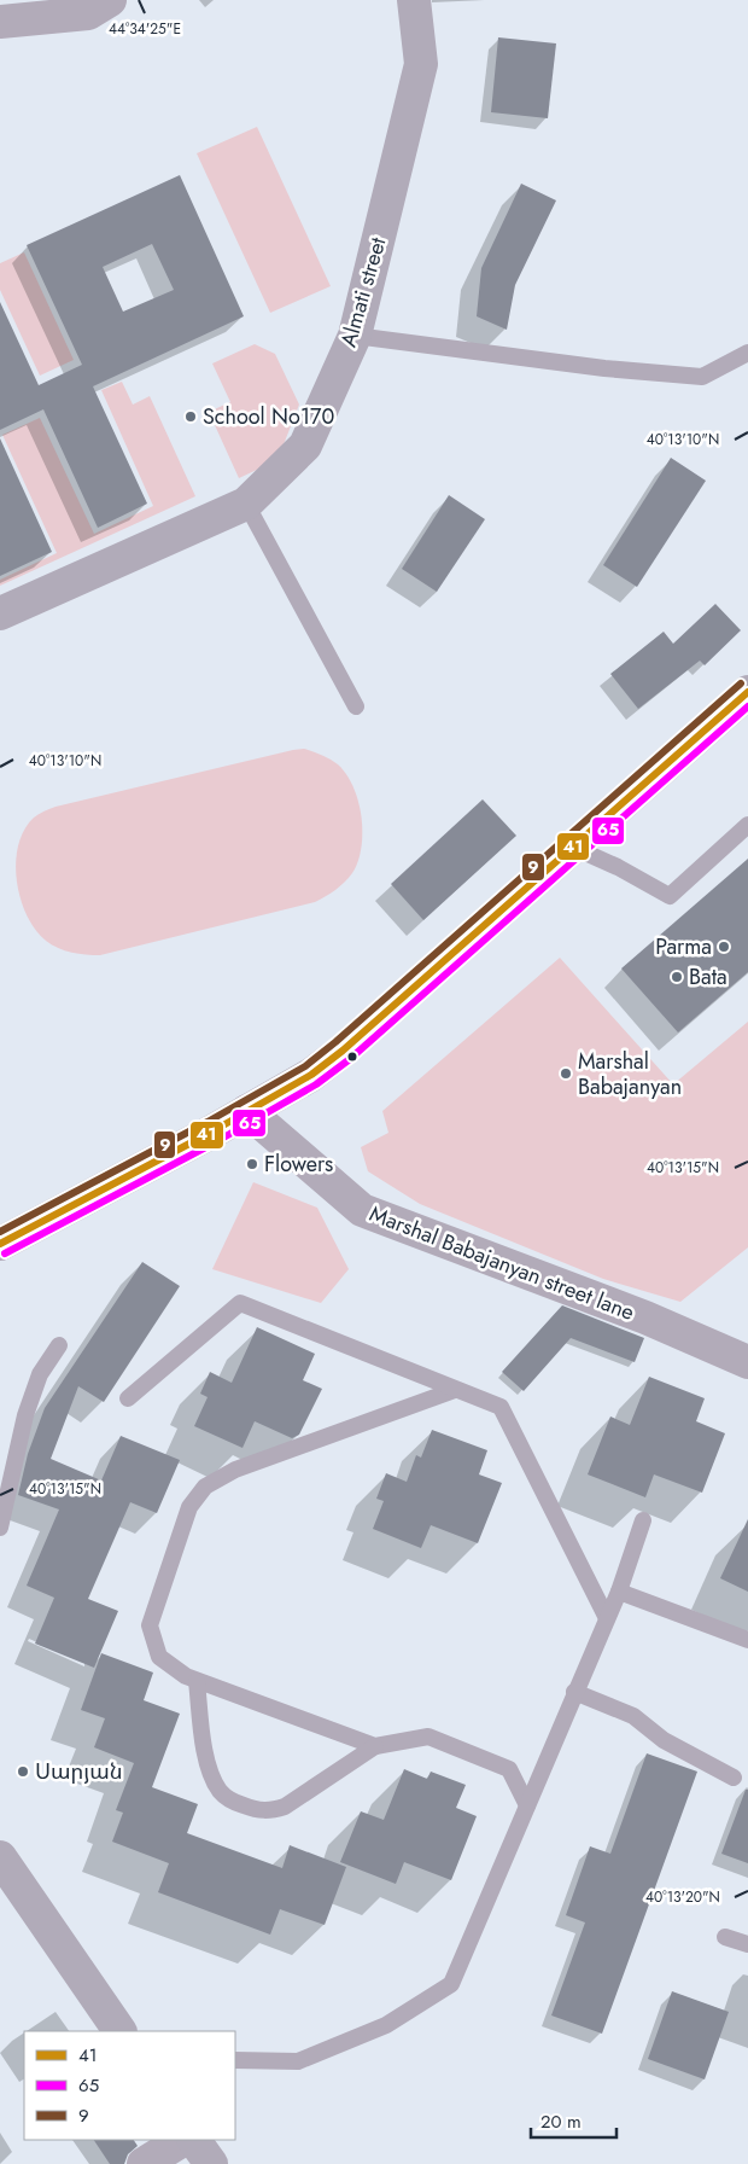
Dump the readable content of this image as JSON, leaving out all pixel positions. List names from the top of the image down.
{
  "streets": {
    "street": ["Almati street", "Marshal Babajanyan street lane"]
  },
  "places": [
    "School No170",
    "Parma",
    "Bata",
    "Marshal Babajanyan",
    "Flowers",
    "Սարյան"
  ],
  "lines": ["transit line 9", "transit line 41", "transit line 65"],
  "legend": ["41", "65", "9"],
  "scale_bar": "20 m",
  "coordinates": [
    "44°34'25\"E",
    "40°13'10\"N",
    "40°13'15\"N",
    "40°13'20\"N"
  ]
}
